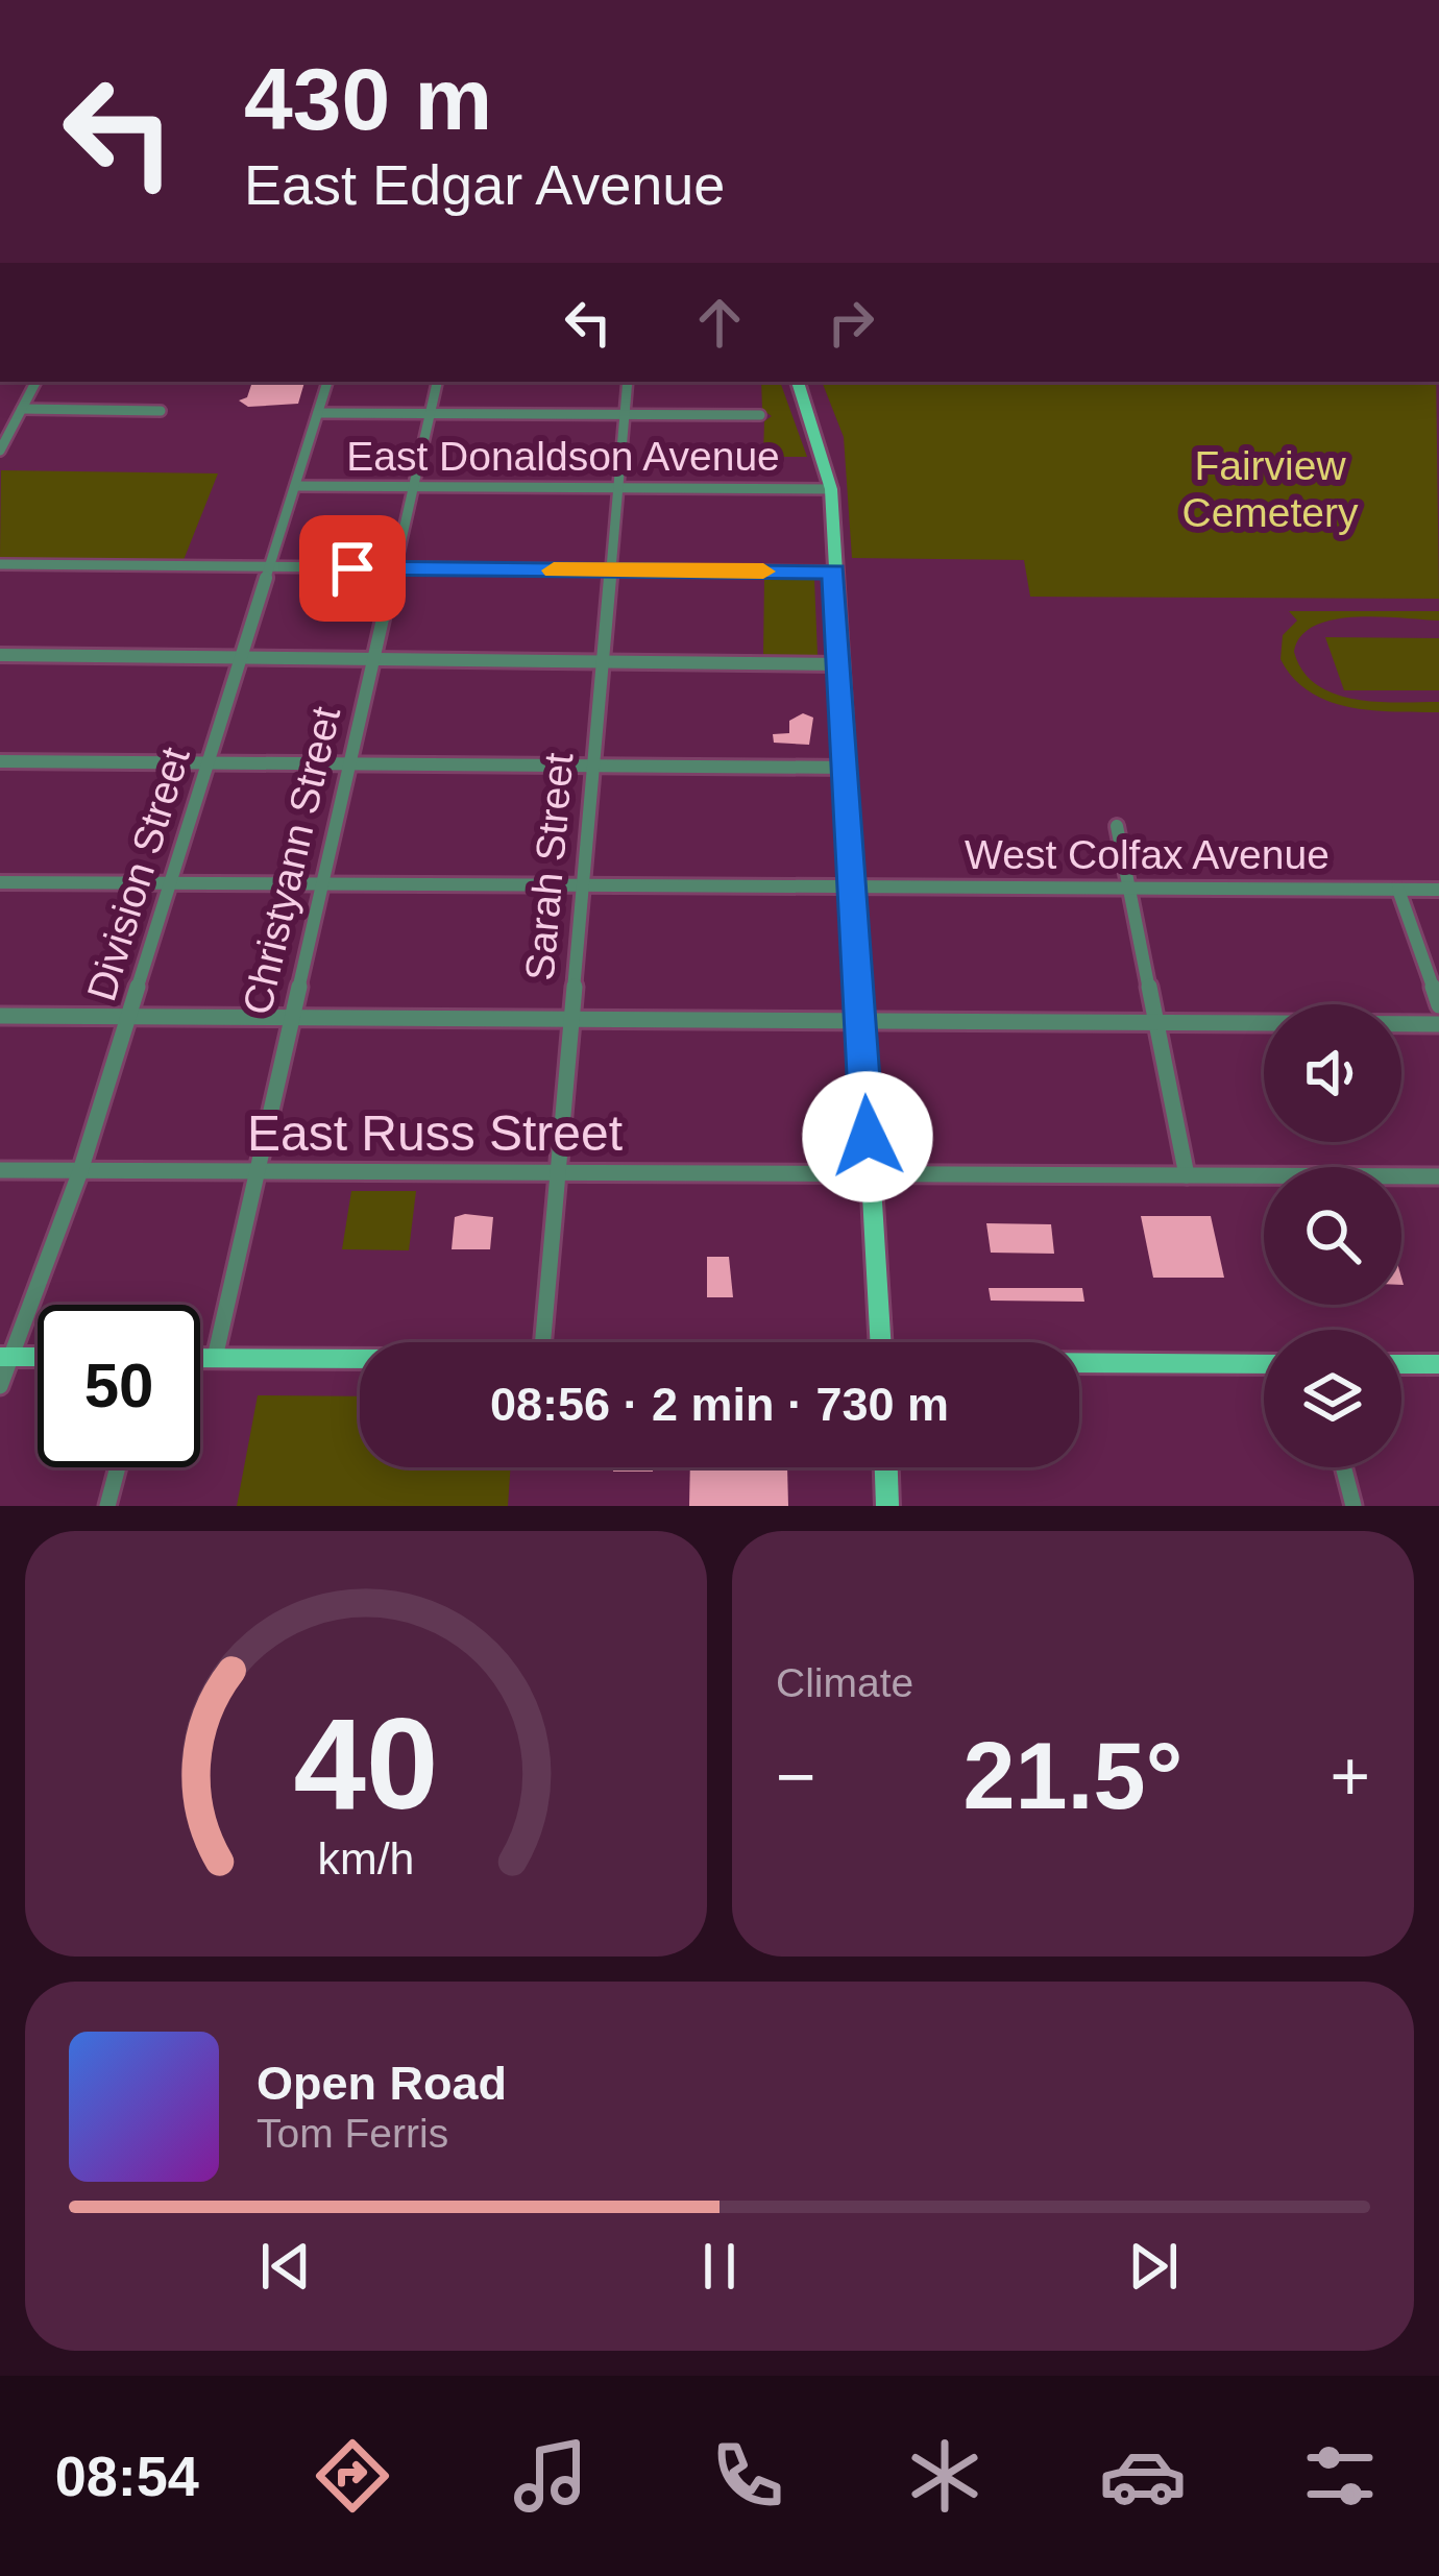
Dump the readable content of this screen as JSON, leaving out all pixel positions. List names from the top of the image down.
{
  "streets": {
    "street": [
      "East Donaldson Avenue",
      "West Colfax Avenue",
      "Christyann Street",
      "Sarah Street",
      "Division Street",
      "East Russ Street"
    ]
  },
  "crossings": [
    ["East Donaldson Avenue", "Christyann Street"],
    ["East Donaldson Avenue", "Sarah Street"],
    ["East Donaldson Avenue", "Division Street"],
    ["West Colfax Avenue", "Christyann Street"],
    ["West Colfax Avenue", "Sarah Street"],
    ["West Colfax Avenue", "Division Street"],
    ["Christyann Street", "East Russ Street"],
    ["Sarah Street", "East Russ Street"],
    ["Division Street", "East Russ Street"]
  ],
  "parks": ["Fairview Cemetery"],
  "page": {
    "turn": ["430 m", "East Edgar Avenue"],
    "limit": "50",
    "trip": "08:56 · 2 min · 730 m",
    "tile": "Climate",
    "heat": ["−", "21.5°", "+"],
    "song": ["Open Road", "Tom Ferris"],
    "tabs": "08:54",
    "gauge": ["40", "km/h"]
  }
}
